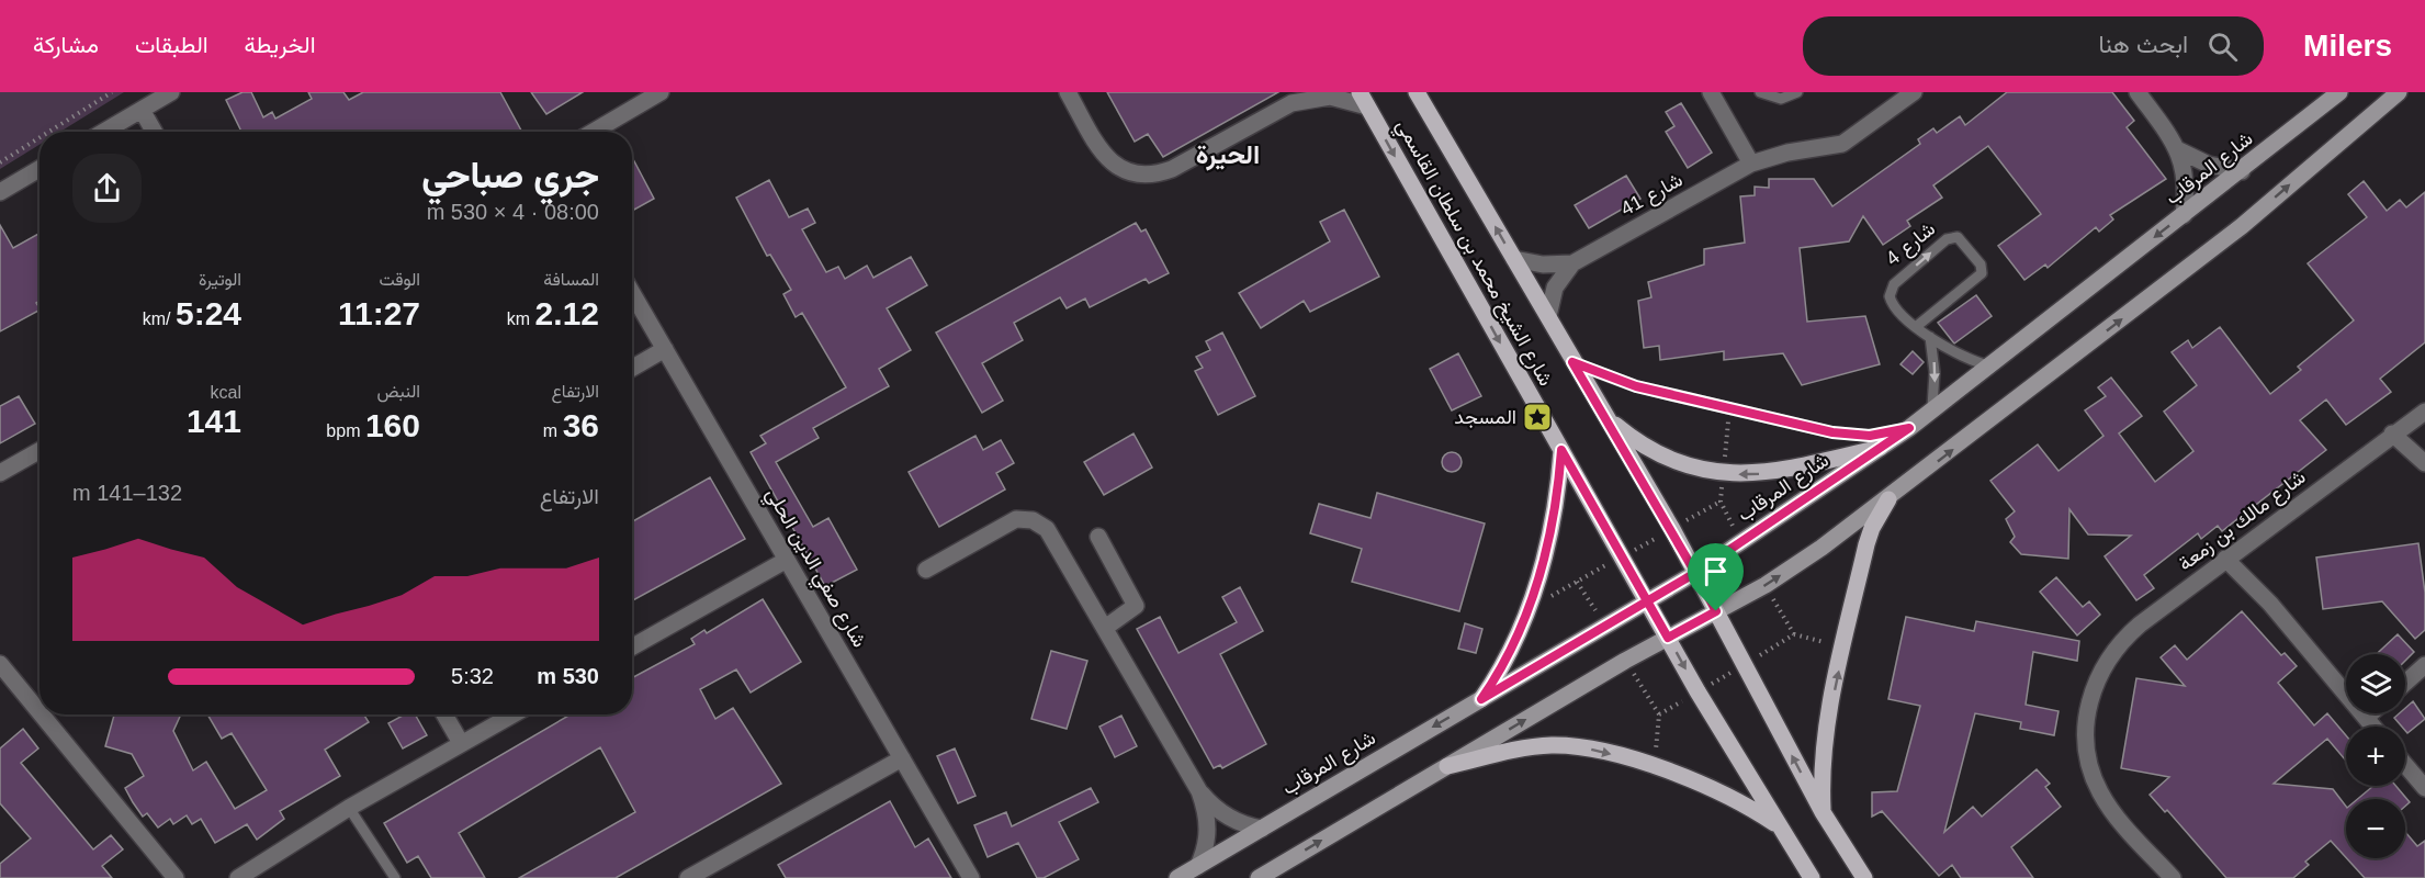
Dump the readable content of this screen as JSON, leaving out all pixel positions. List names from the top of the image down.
{
  "streets": {
    "main road": ["شارع المرقاب", "شارع الشيخ محمد بن سلطان القاسمي"],
    "street": ["شارع 41", "شارع مالك بن زمعة", "شارع صفي الدين الحلي"],
    "lane": ["شارع 4"]
  },
  "crossings": [
    ["شارع المرقاب", "شارع 4"],
    ["شارع المرقاب", "شارع الشيخ محمد بن سلطان القاسمي"],
    ["شارع 41", "شارع الشيخ محمد بن سلطان القاسمي"]
  ],
  "districts": ["الحيرة"],
  "places": {
    "place": ["المسجد"]
  },
  "page": {
    "header": "Milers",
    "search": "ابحث هنا",
    "nav": ["الخريطة", "الطبقات", "مشاركة"],
    "heading": ["جري صباحي", "08:00 · 4 × 530 m"],
    "stats": [
      ["المسافة", "2.12 km"],
      ["الوقت", "11:27"],
      ["الوتيرة", "5:24 /km"],
      ["الارتفاع", "36 m"],
      ["النبض", "160 bpm"],
      ["kcal", "141"]
    ],
    "chart": ["الارتفاع", "132–141 m"],
    "list": [
      {
        "name": "530 m",
        "note": "5:32"
      }
    ],
    "map_buttons": ["+", "−"]
  }
}
